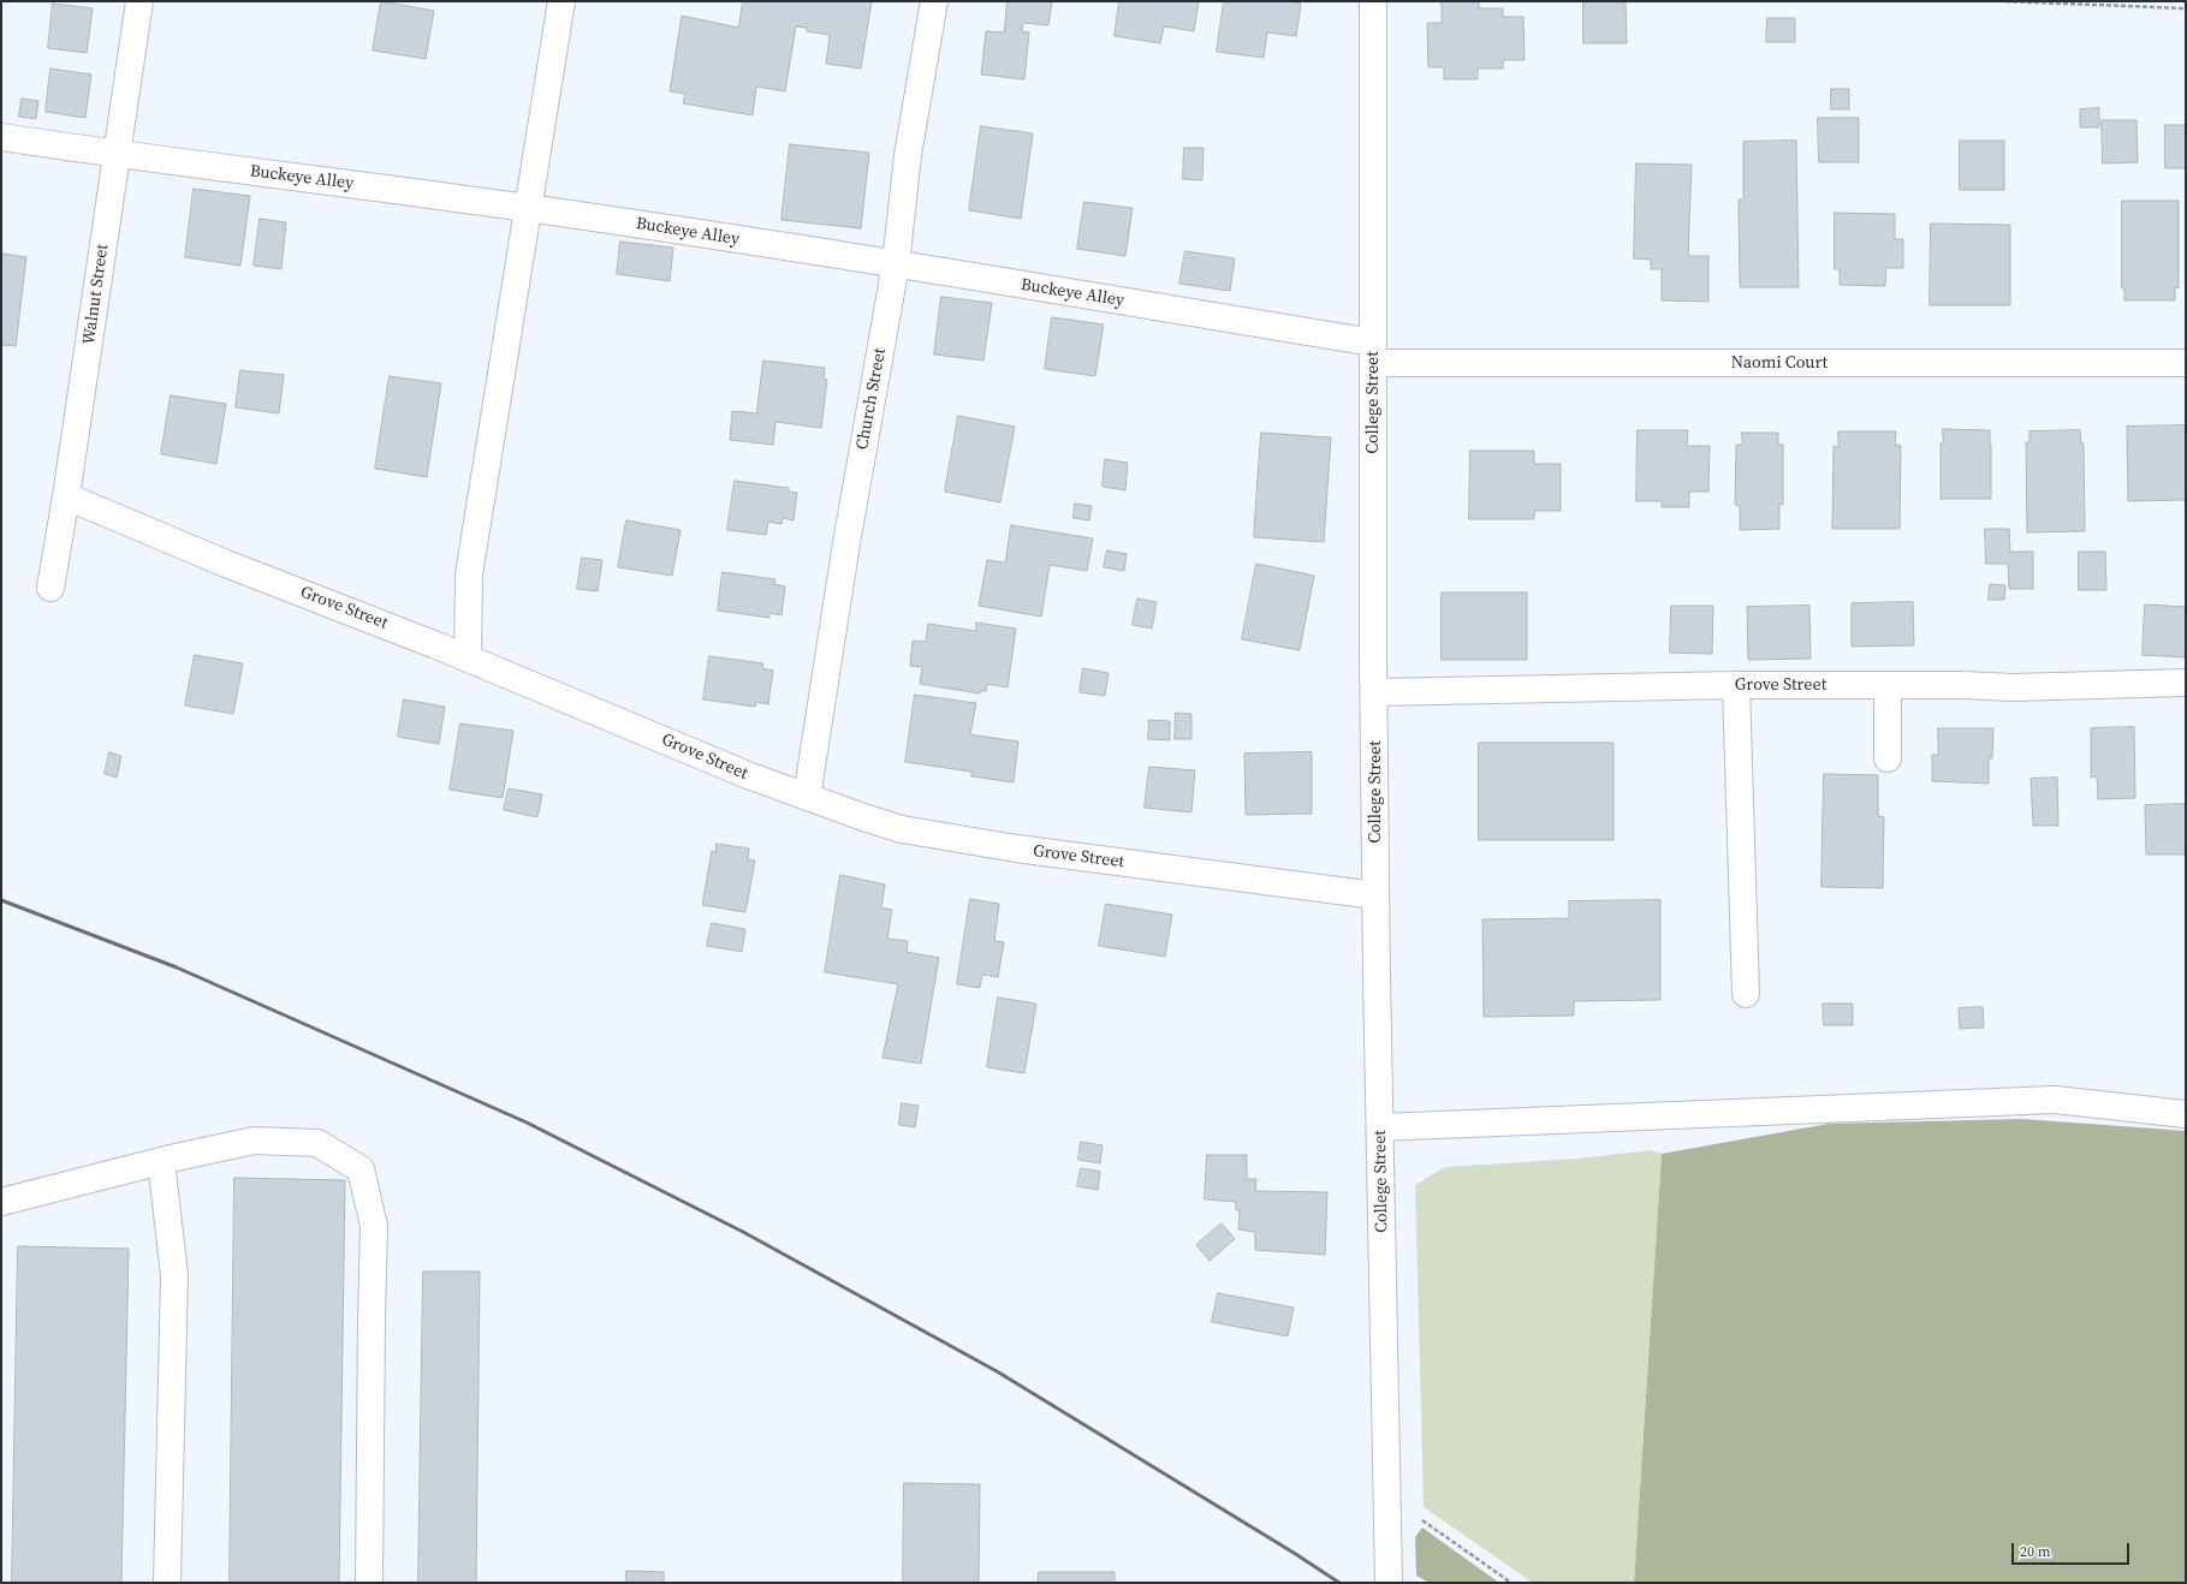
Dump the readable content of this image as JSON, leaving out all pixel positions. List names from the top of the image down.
{
  "streets": {
    "street": [
      "Buckeye Alley",
      "Walnut Street",
      "Naomi Court",
      "Church Street",
      "College Street",
      "Grove Street"
    ]
  },
  "crossings": [
    ["Buckeye Alley", "Walnut Street"],
    ["Buckeye Alley", "Naomi Court"],
    ["Buckeye Alley", "Church Street"],
    ["Buckeye Alley", "College Street"],
    ["Walnut Street", "Grove Street"],
    ["Naomi Court", "College Street"],
    ["Church Street", "Grove Street"],
    ["College Street", "Grove Street"]
  ],
  "scale_bar": "20 m"
}
